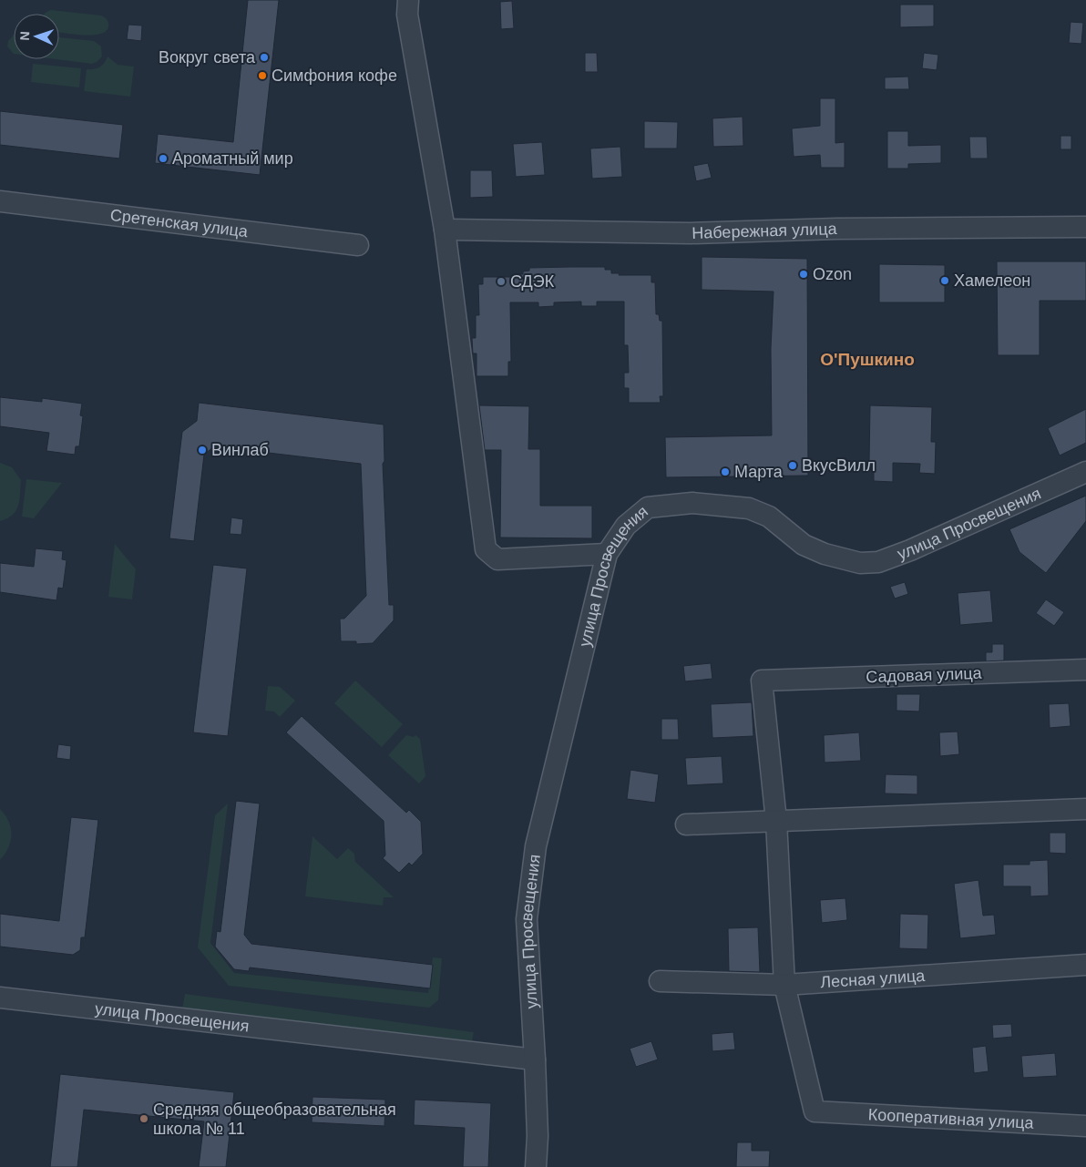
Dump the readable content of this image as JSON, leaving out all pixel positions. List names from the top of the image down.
{
  "streets": {
    "street": [
      "Сретенская улица",
      "Набережная улица",
      "улица Просвещения",
      "Садовая улица",
      "Лесная улица",
      "Кооперативная улица"
    ]
  },
  "crossings": [
    ["Лесная улица", "Кооперативная улица"]
  ],
  "districts": ["О'Пушкино"],
  "places": [
    "Вокруг света",
    "Симфония кофе",
    "Ароматный мир",
    "Ozon",
    "Хамелеон",
    "СДЭК",
    "Винлаб",
    "ВкусВилл",
    "Марта",
    "Средняя общеобразовательная школа № 11"
  ],
  "north": "left"
}
